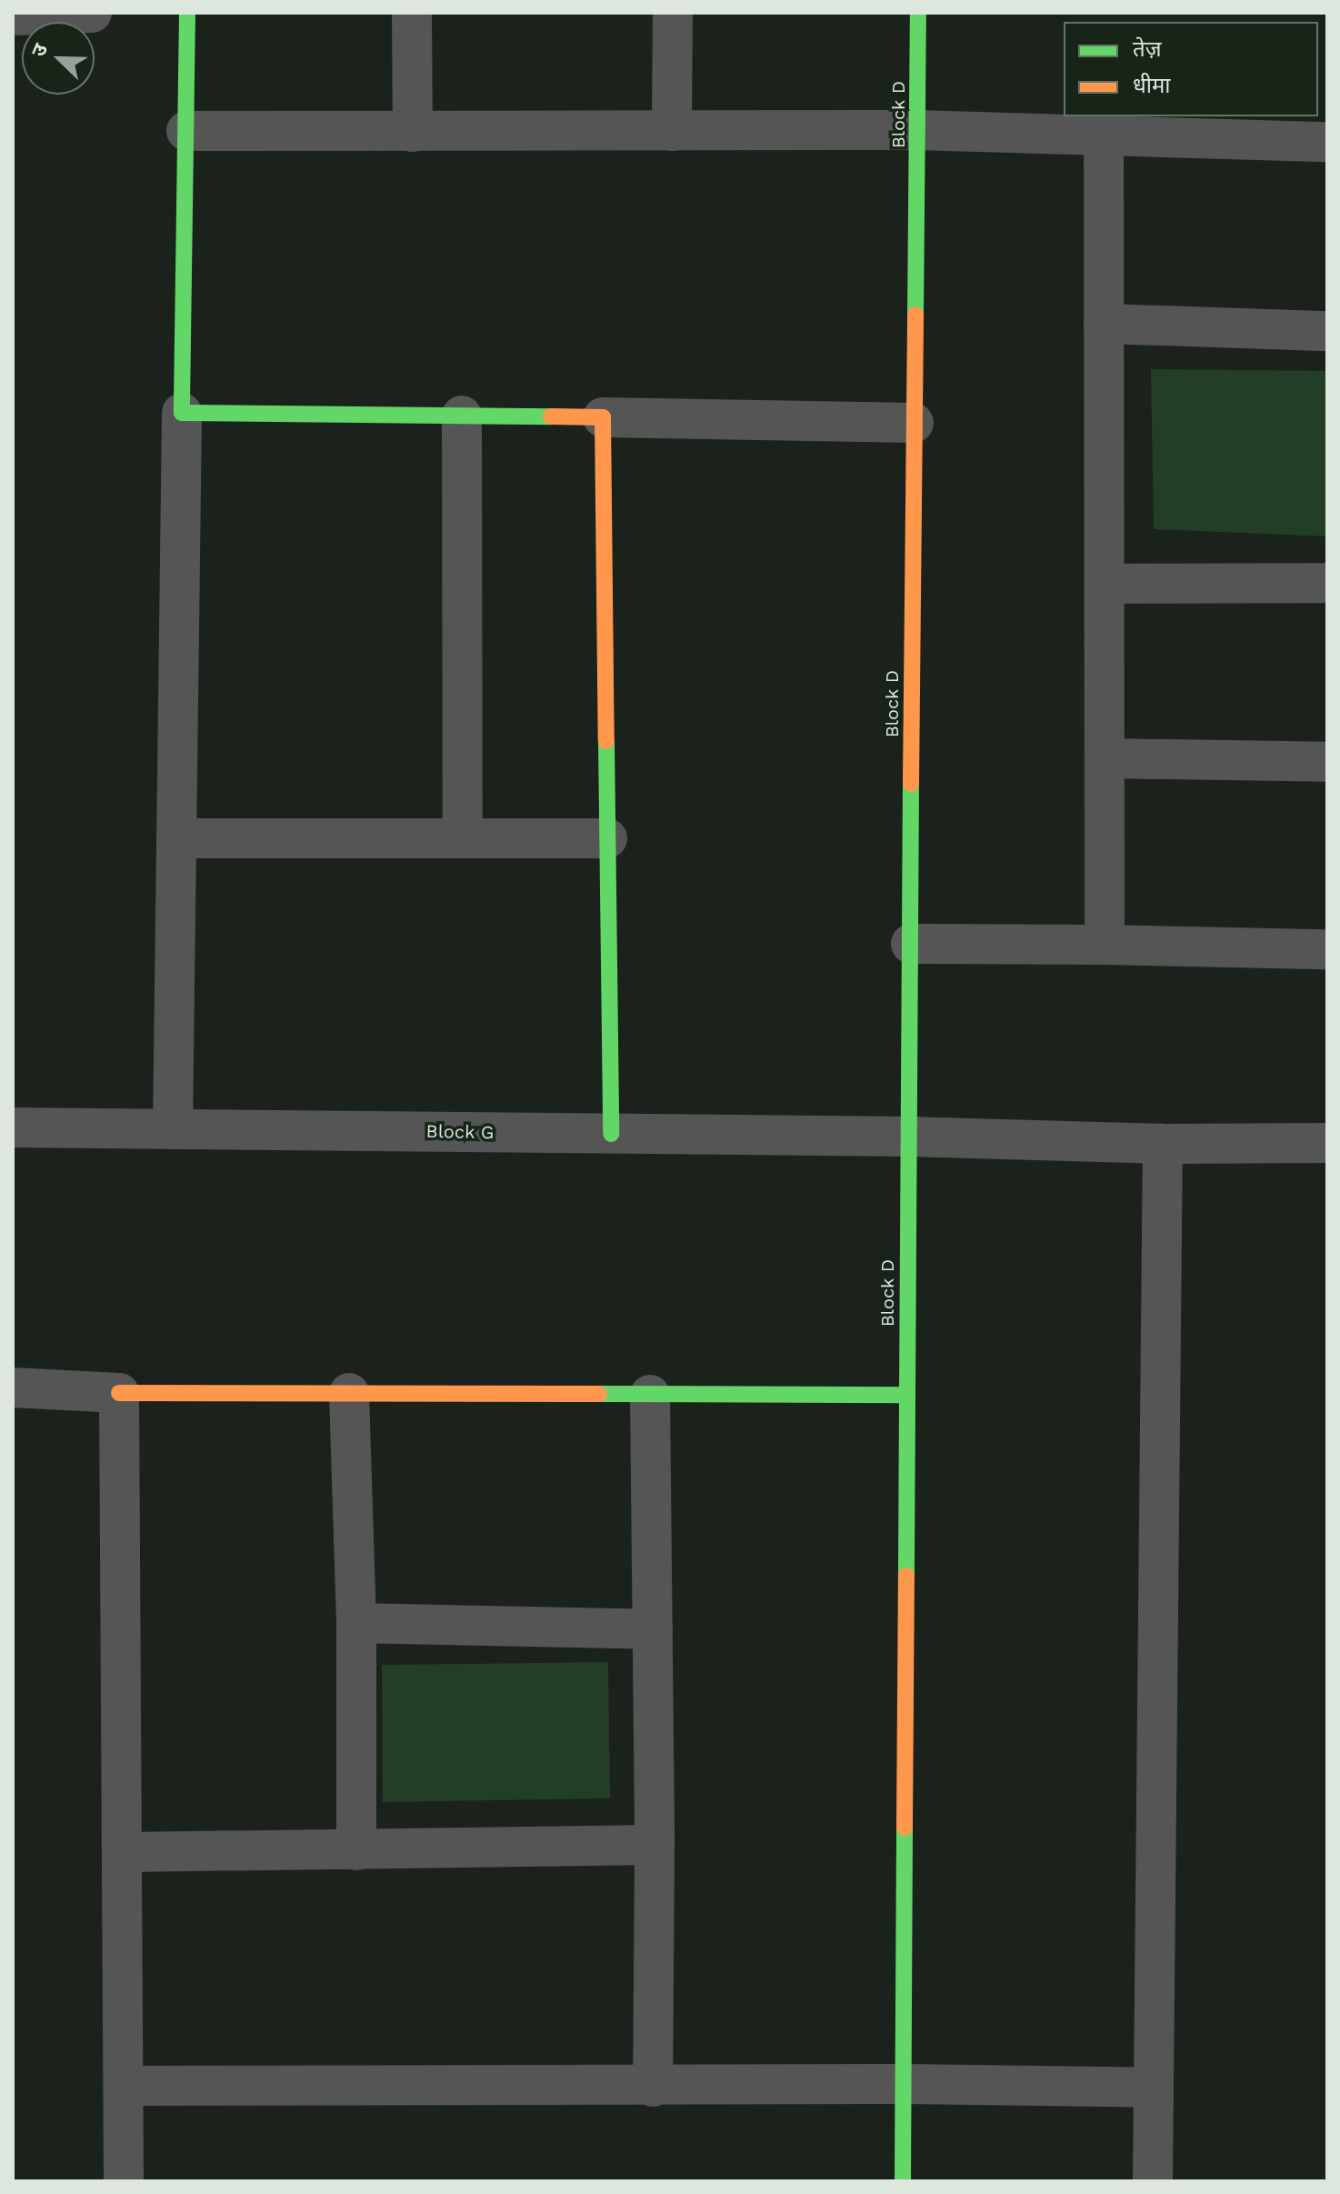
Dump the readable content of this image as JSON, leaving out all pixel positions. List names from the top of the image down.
{
  "streets": {
    "street": ["Block D", "Block G"]
  },
  "crossings": [
    ["Block D", "Block G"]
  ],
  "legend": ["तेज़", "धीमा"],
  "north": "top left"
}
